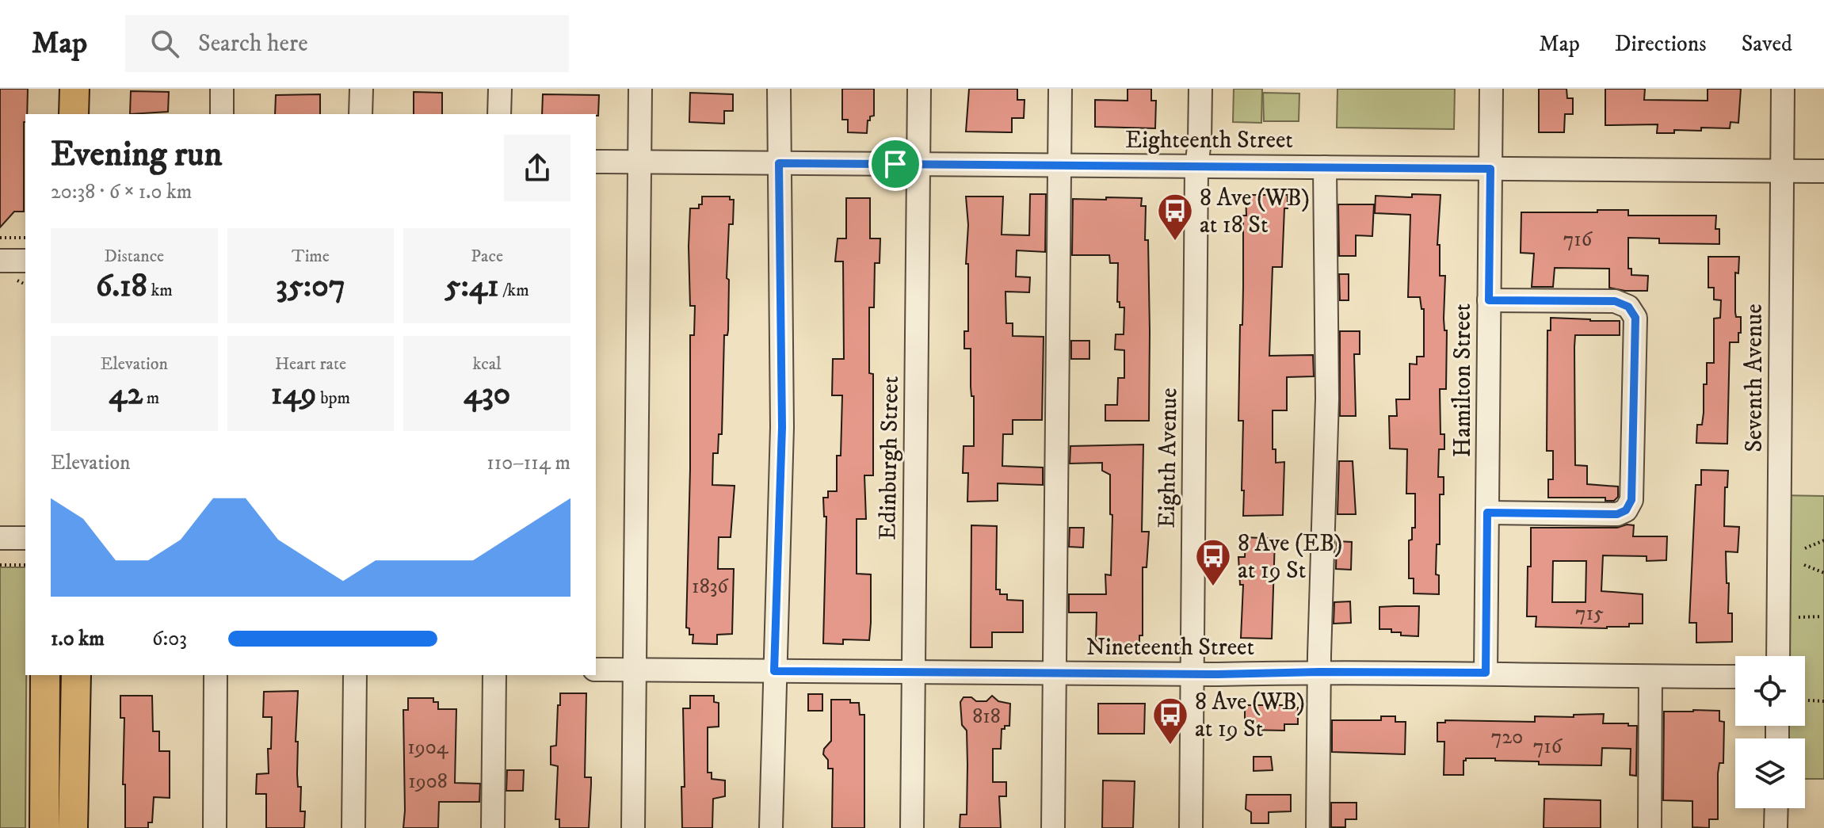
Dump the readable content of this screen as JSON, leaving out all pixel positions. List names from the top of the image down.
{
  "streets": {
    "street": [
      "Eighteenth Street",
      "Seventh Avenue",
      "Hamilton Street",
      "Edinburgh Street",
      "Eighth Avenue",
      "Nineteenth Street"
    ]
  },
  "crossings": [
    ["Eighteenth Street", "Seventh Avenue"],
    ["Eighteenth Street", "Hamilton Street"],
    ["Eighteenth Street", "Edinburgh Street"],
    ["Eighteenth Street", "Eighth Avenue"],
    ["Hamilton Street", "Nineteenth Street"],
    ["Edinburgh Street", "Nineteenth Street"],
    ["Eighth Avenue", "Nineteenth Street"]
  ],
  "places": {
    "bus stop": ["8 Ave (WB) at 18 St", "8 Ave (EB) at 19 St", "8 Ave (WB) at 19 St"]
  },
  "house_numbers": [
    "716",
    "1836",
    "715",
    "818",
    "720",
    "716",
    "1904",
    "1908"
  ],
  "page": {
    "header": "Map",
    "search": "Search here",
    "nav": ["Map", "Directions", "Saved"],
    "heading": ["Evening run", "20:38 · 6 × 1.0 km"],
    "stats": [
      ["Distance", "6.18 km"],
      ["Time", "35:07"],
      ["Pace", "5:41 /km"],
      ["Elevation", "42 m"],
      ["Heart rate", "149 bpm"],
      ["kcal", "430"]
    ],
    "chart": ["Elevation", "110–114 m"],
    "list": [
      {
        "name": "1.0 km",
        "note": "6:03"
      }
    ]
  }
}
